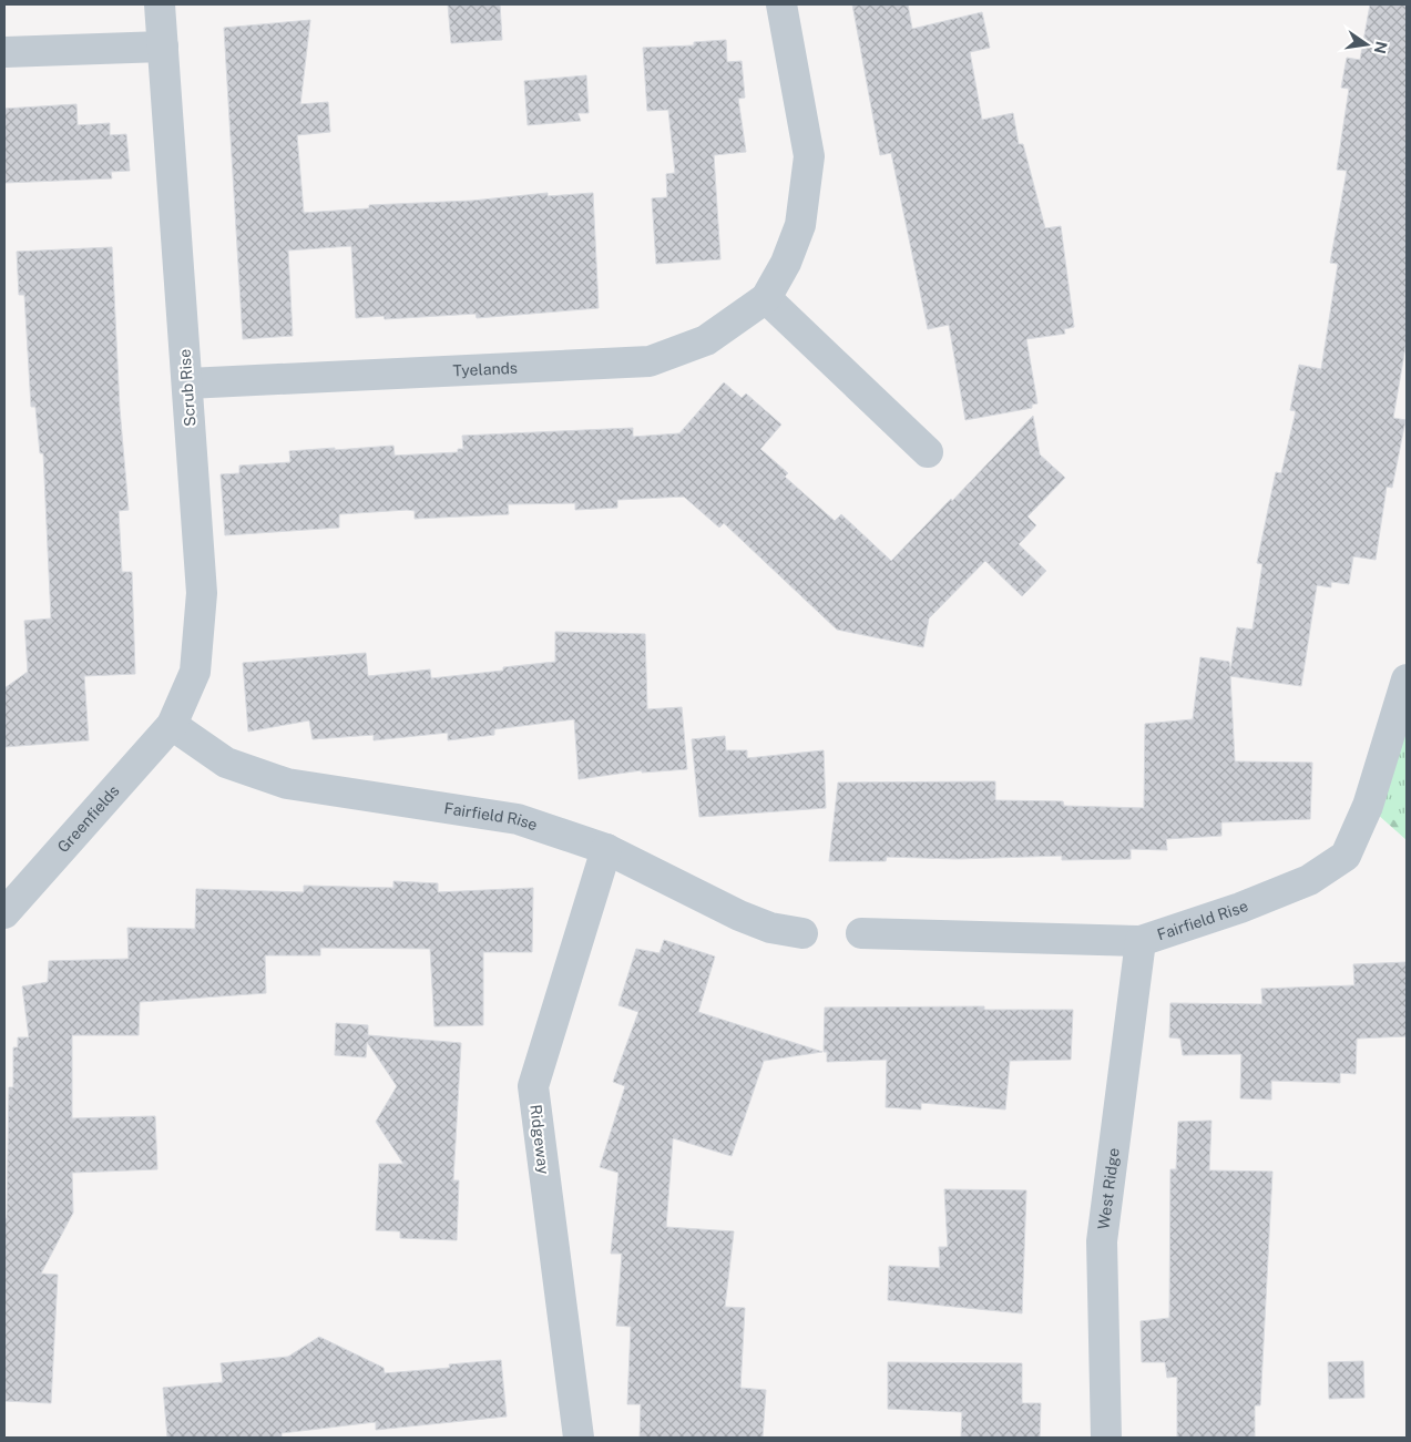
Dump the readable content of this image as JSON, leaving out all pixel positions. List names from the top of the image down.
{
  "streets": {
    "street": [
      "Tyelands",
      "Scrub Rise",
      "Fairfield Rise",
      "Greenfields",
      "Ridgeway",
      "West Ridge"
    ]
  },
  "crossings": [
    ["Tyelands", "Scrub Rise"],
    ["Scrub Rise", "Fairfield Rise"],
    ["Scrub Rise", "Greenfields"],
    ["Fairfield Rise", "Greenfields"],
    ["Fairfield Rise", "Ridgeway"],
    ["Fairfield Rise", "West Ridge"]
  ],
  "north": "right"
}
